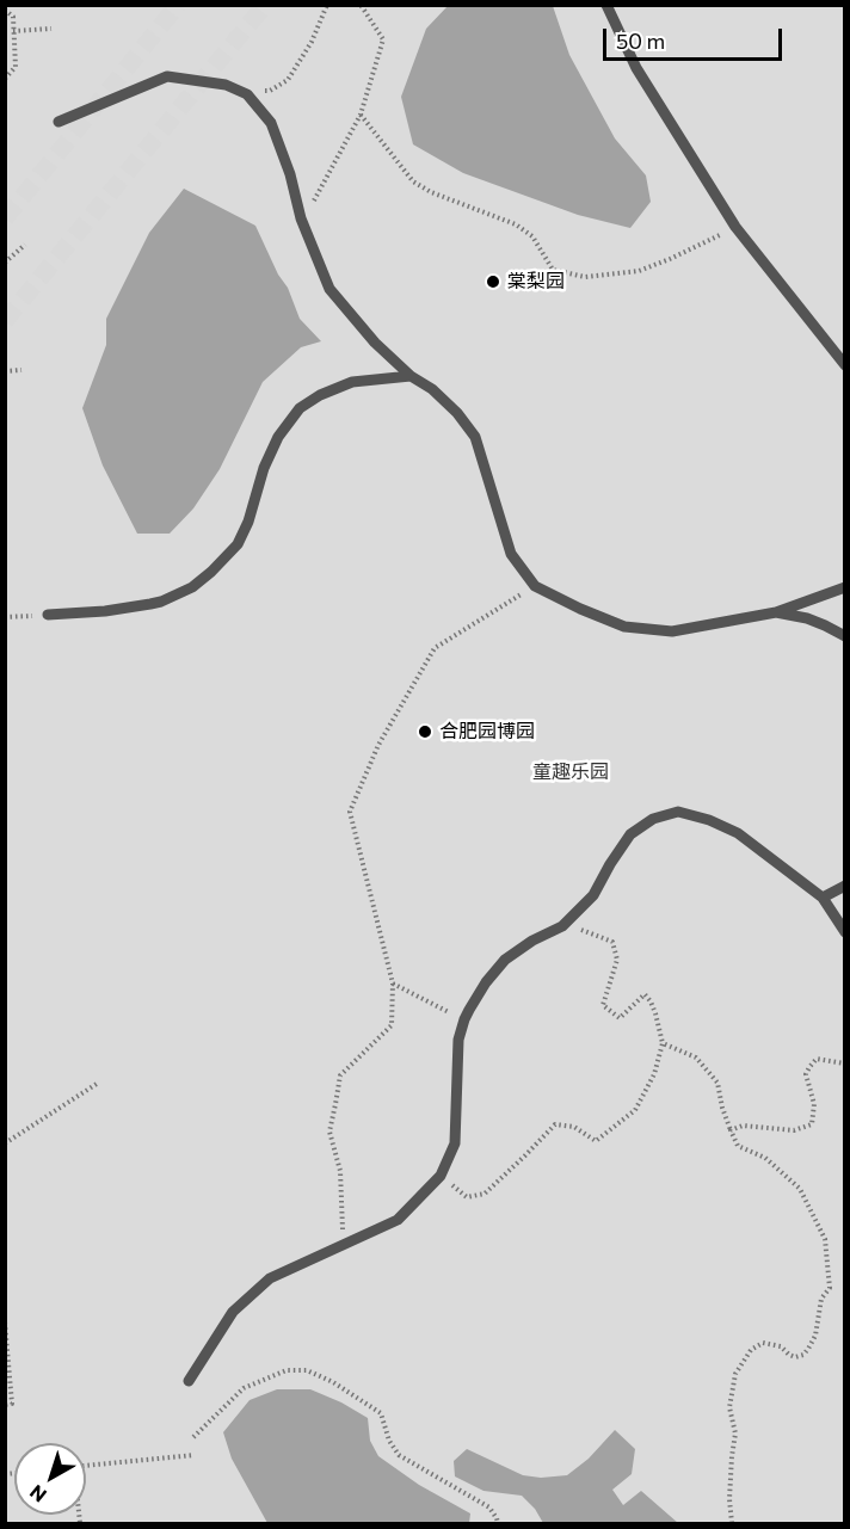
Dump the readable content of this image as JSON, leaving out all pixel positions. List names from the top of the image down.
{
  "parks": ["童趣乐园"],
  "places": ["棠梨园", "合肥园博园"],
  "scale_bar": "50 m",
  "north": "bottom left"
}
